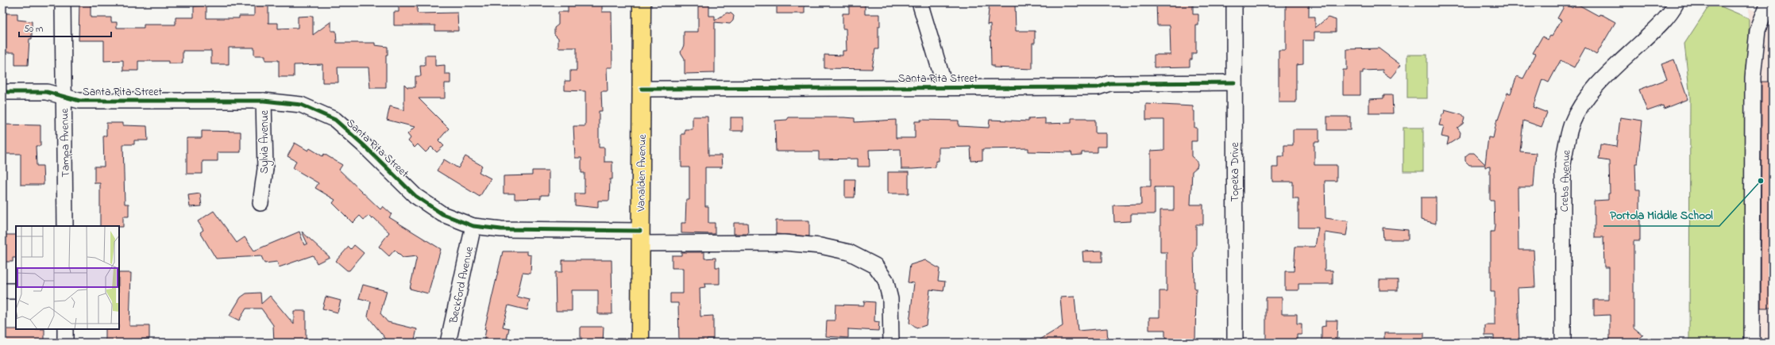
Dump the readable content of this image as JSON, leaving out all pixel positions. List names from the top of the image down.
{
  "streets": {
    "main road": ["Vanalden Avenue"],
    "street": [
      "Santa Rita Street",
      "Sylvia Avenue",
      "Tampa Avenue",
      "Topeka Drive",
      "Crebs Avenue",
      "Beckford Avenue"
    ]
  },
  "crossings": [
    ["Santa Rita Street", "Sylvia Avenue"],
    ["Santa Rita Street", "Tampa Avenue"],
    ["Santa Rita Street", "Topeka Drive"],
    ["Santa Rita Street", "Vanalden Avenue"],
    ["Santa Rita Street", "Beckford Avenue"]
  ],
  "places": ["Portola Middle School"],
  "scale_bar": "50 m"
}
